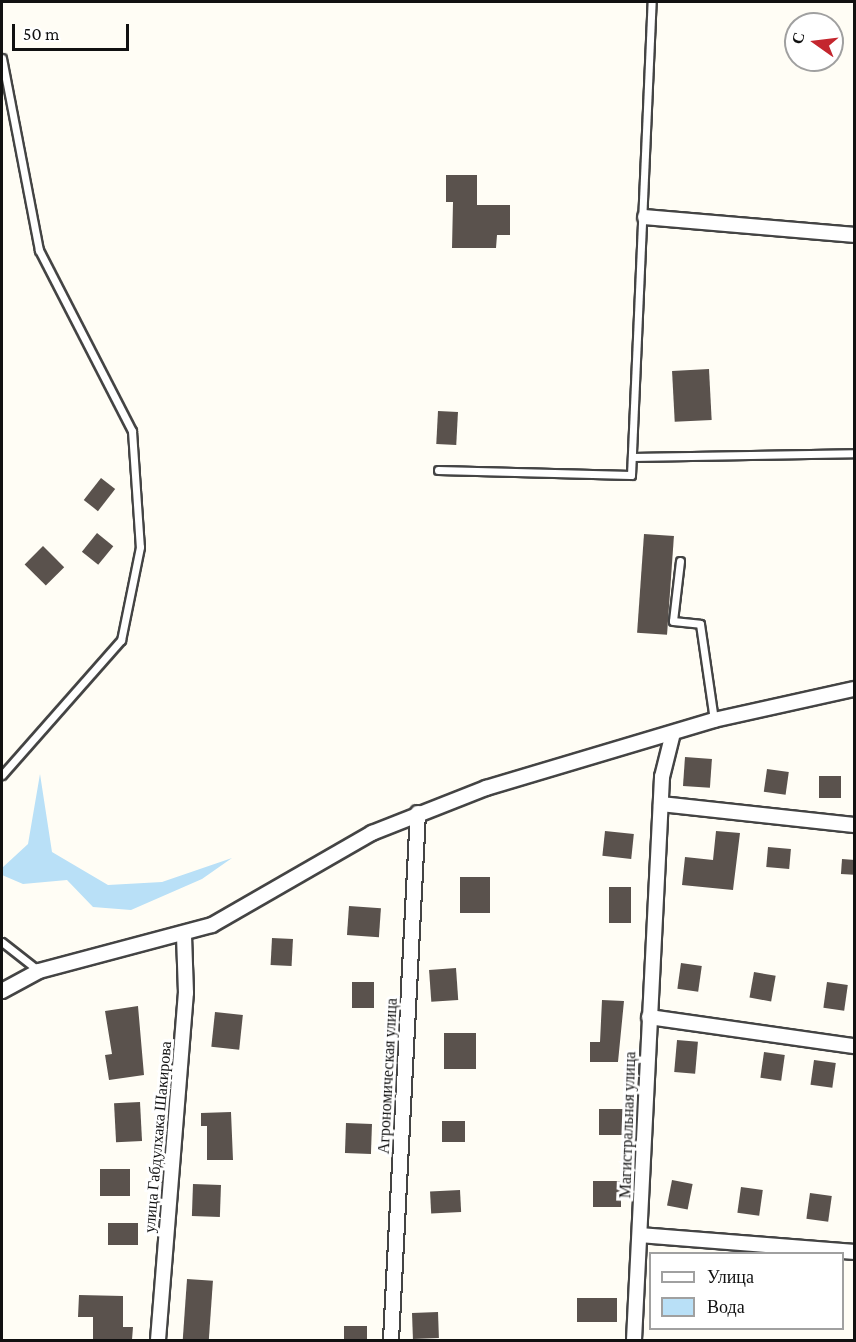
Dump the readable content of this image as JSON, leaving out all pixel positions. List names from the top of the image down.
{
  "streets": {
    "street": ["Агрономическая улица", "Магистральная улица", "улица Габдулхака Шакирова"]
  },
  "legend": ["Улица", "Вода"],
  "scale_bar": "50 m",
  "north": "left"
}
